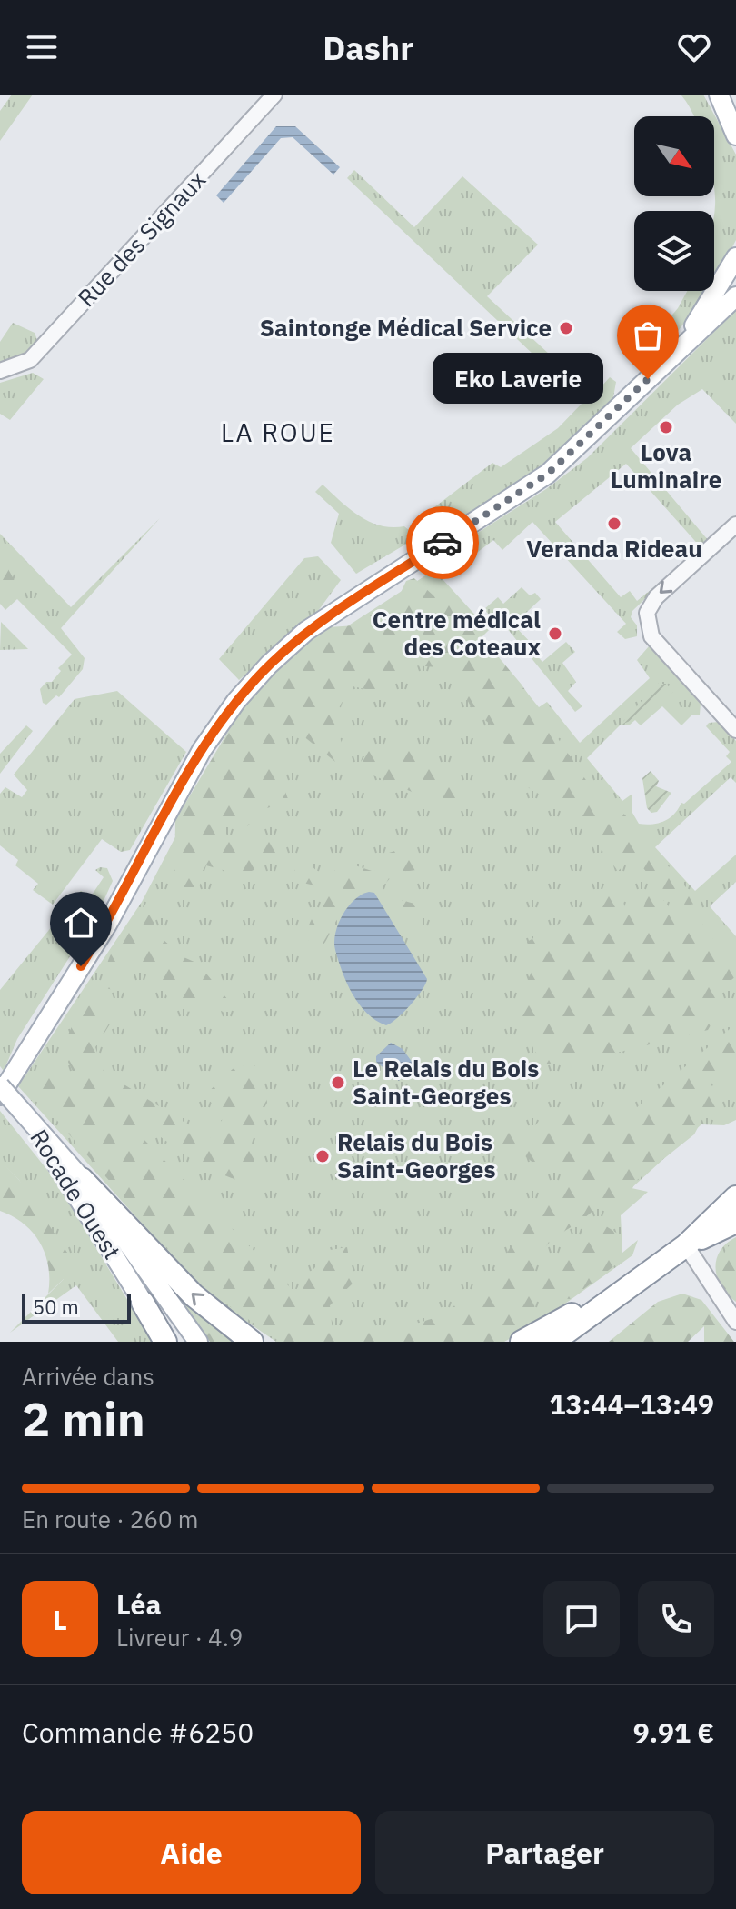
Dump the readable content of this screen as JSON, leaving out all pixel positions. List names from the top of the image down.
{
  "streets": {
    "main road": ["Rocade Ouest"],
    "street": ["Rue des Signaux"]
  },
  "districts": ["LA ROUE"],
  "places": [
    "Saintonge Médical Service",
    "Eko Laverie",
    "Lova Luminaire",
    "Veranda Rideau",
    "Centre médical des Coteaux",
    "Le Relais du Bois Saint-Georges",
    "Relais du Bois Saint-Georges"
  ],
  "scale_bar": "50 m",
  "north": "bottom right",
  "page": {
    "header": "Dashr",
    "bubble": "Eko Laverie",
    "scale": "50 m",
    "heading": ["2 min", "Arrivée dans", "13:44–13:49"],
    "panel": [
      "Léa",
      "Livreur · 4.9",
      "Commande #6250",
      "9.91 €"
    ],
    "bar": "En route · 260 m",
    "round": "L",
    "buttons": ["Aide", "Partager"]
  }
}
